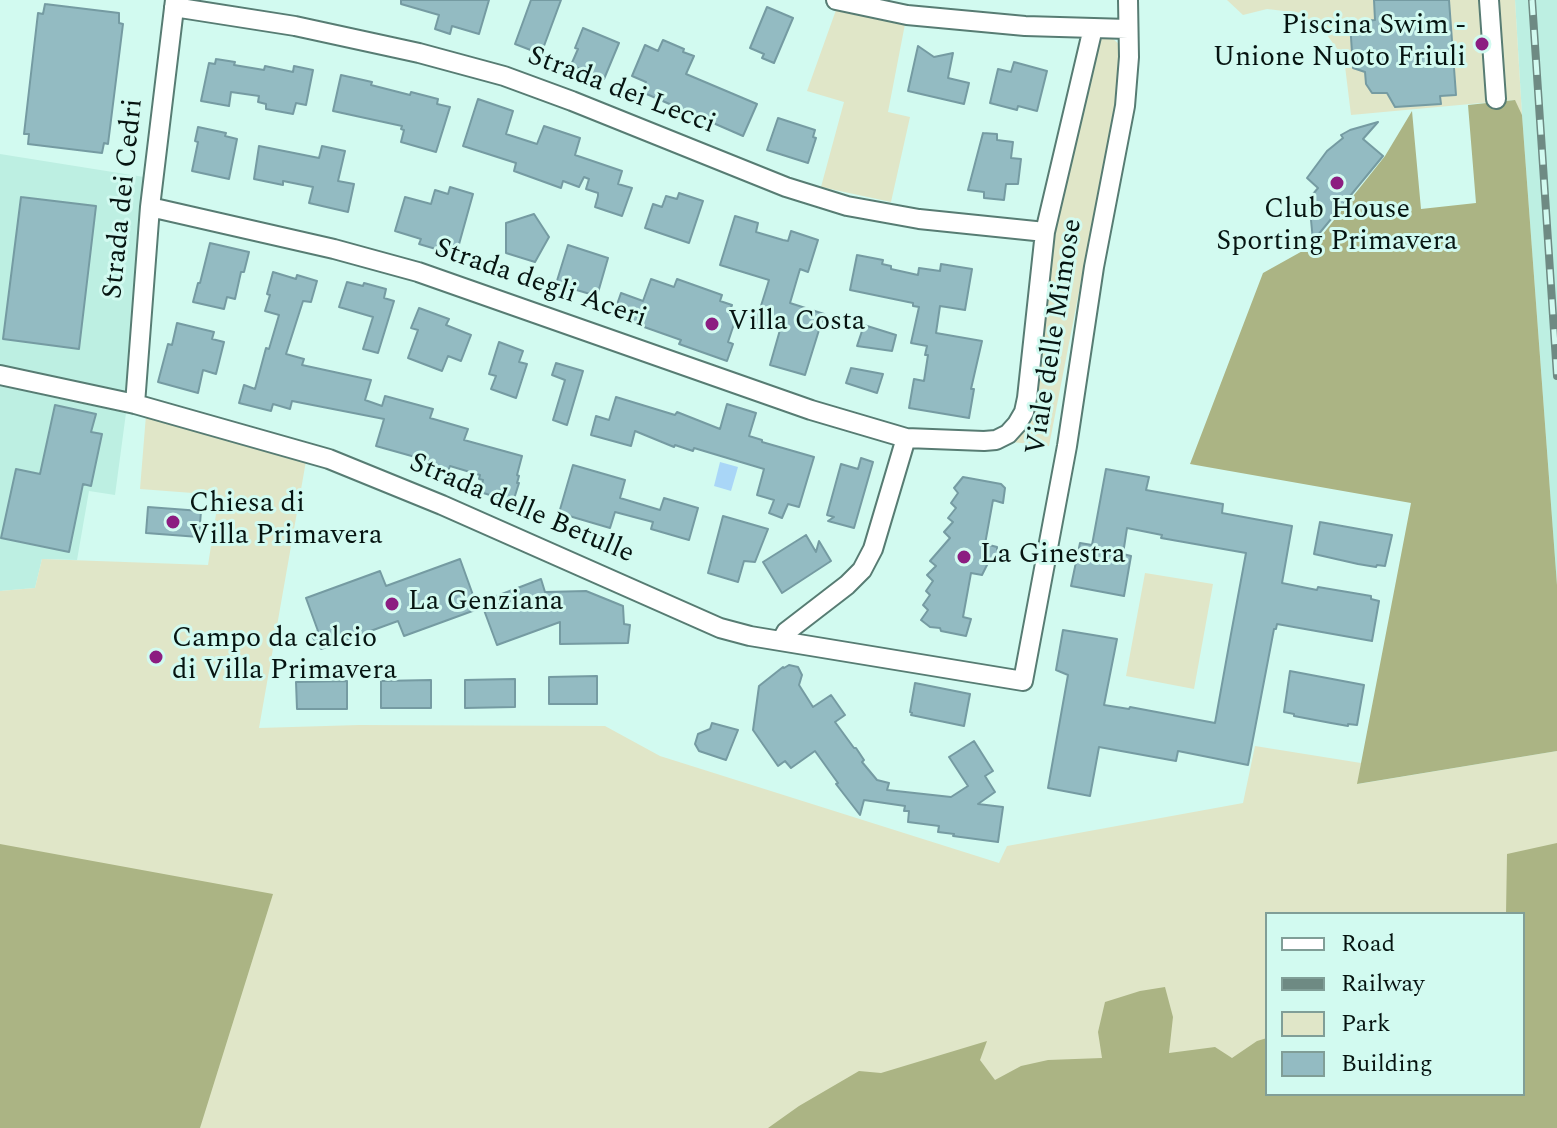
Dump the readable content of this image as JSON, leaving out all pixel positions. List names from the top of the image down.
{
  "streets": {
    "street": [
      "Strada dei Lecci",
      "Strada dei Cedri",
      "Strada degli Aceri",
      "Viale delle Mimose",
      "Strada delle Betulle"
    ]
  },
  "crossings": [
    ["Strada dei Lecci", "Strada dei Cedri"],
    ["Strada dei Lecci", "Strada degli Aceri"],
    ["Strada dei Cedri", "Strada degli Aceri"],
    ["Strada dei Cedri", "Strada delle Betulle"],
    ["Viale delle Mimose", "Strada delle Betulle"]
  ],
  "places": [
    "Piscina Swim - Unione Nuoto Friuli",
    "Club House Sporting Primavera",
    "Villa Costa",
    "Chiesa di Villa Primavera",
    "La Ginestra",
    "La Genziana",
    "Campo da calcio di Villa Primavera"
  ],
  "legend": [
    "Road",
    "Railway",
    "Park",
    "Building"
  ]
}
